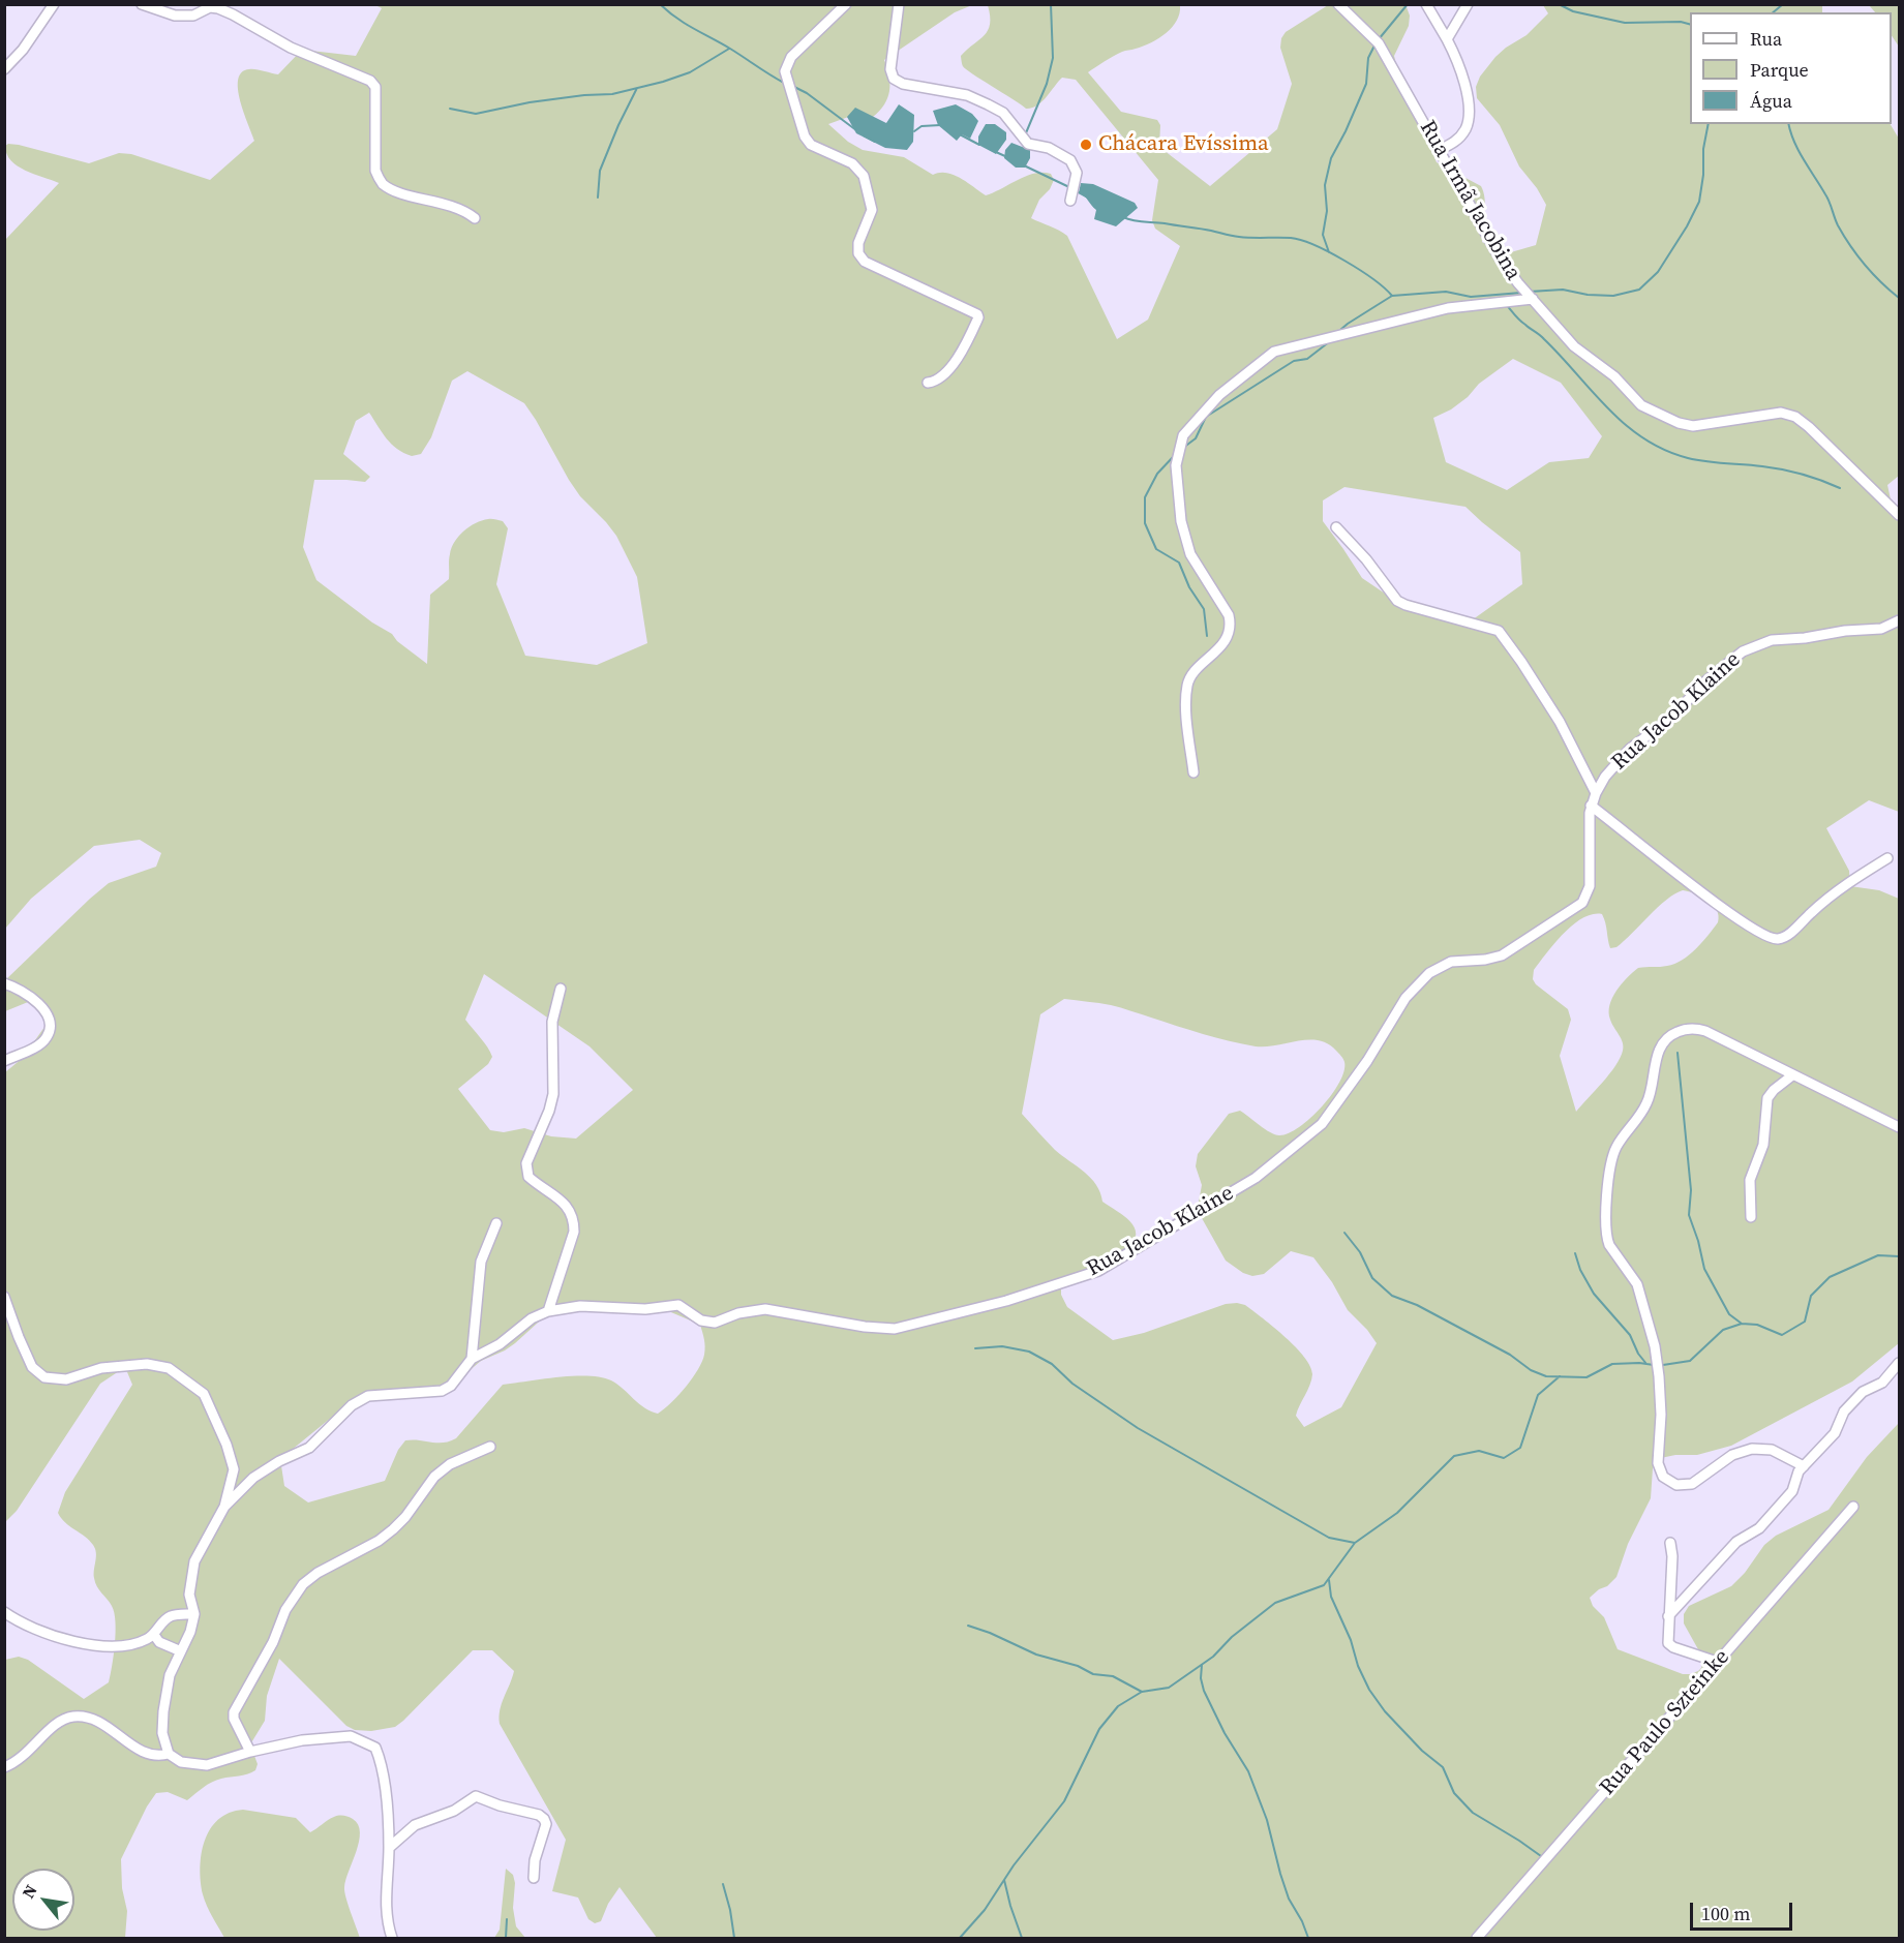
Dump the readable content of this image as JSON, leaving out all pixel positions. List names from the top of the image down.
{
  "streets": {
    "street": ["Rua Irmã Jacobina", "Rua Jacob Klaine", "Rua Paulo Szteinke"]
  },
  "places": ["Chácara Evíssima"],
  "legend": ["Rua", "Parque", "Água"],
  "scale_bar": "100 m",
  "north": "top left"
}
